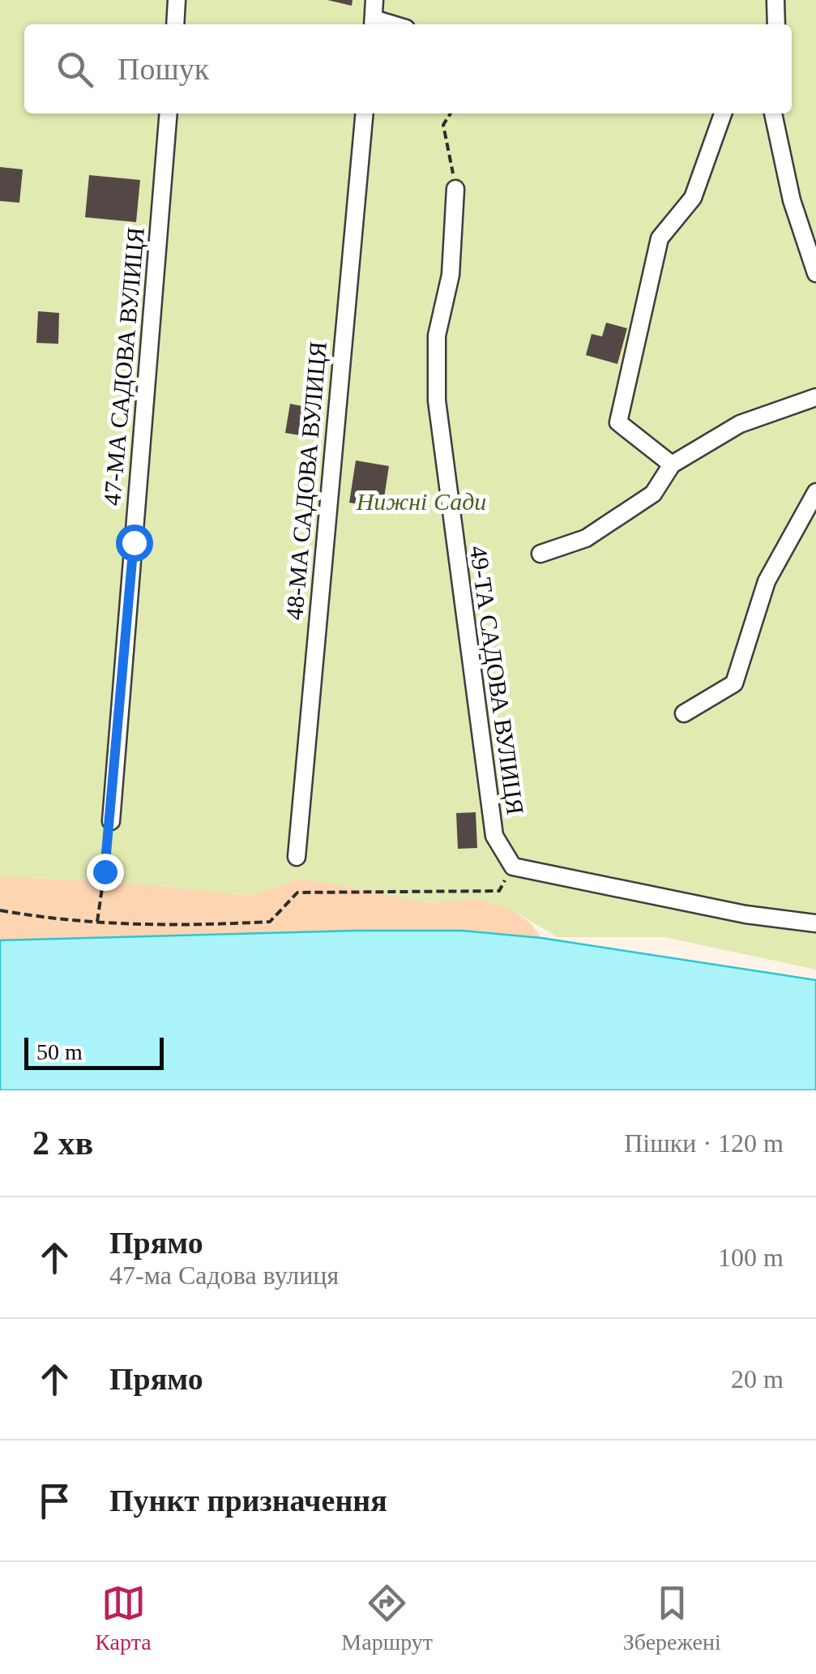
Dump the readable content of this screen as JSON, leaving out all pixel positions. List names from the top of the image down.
{
  "streets": {
    "street": ["47-МА САДОВА ВУЛИЦЯ", "48-МА САДОВА ВУЛИЦЯ", "49-ТА САДОВА ВУЛИЦЯ"]
  },
  "parks": ["Нижні Сади"],
  "scale_bar": "50 m",
  "page": {
    "search": "Пошук",
    "scale": "50 m",
    "heading": ["2 хв", "Пішки · 120 m"],
    "list": [
      ["Прямо", "47-ма Садова вулиця", "100 m"],
      ["Прямо", "20 m"],
      "Пункт призначення"
    ],
    "nav": ["Карта", "Маршрут", "Збережені"]
  }
}
